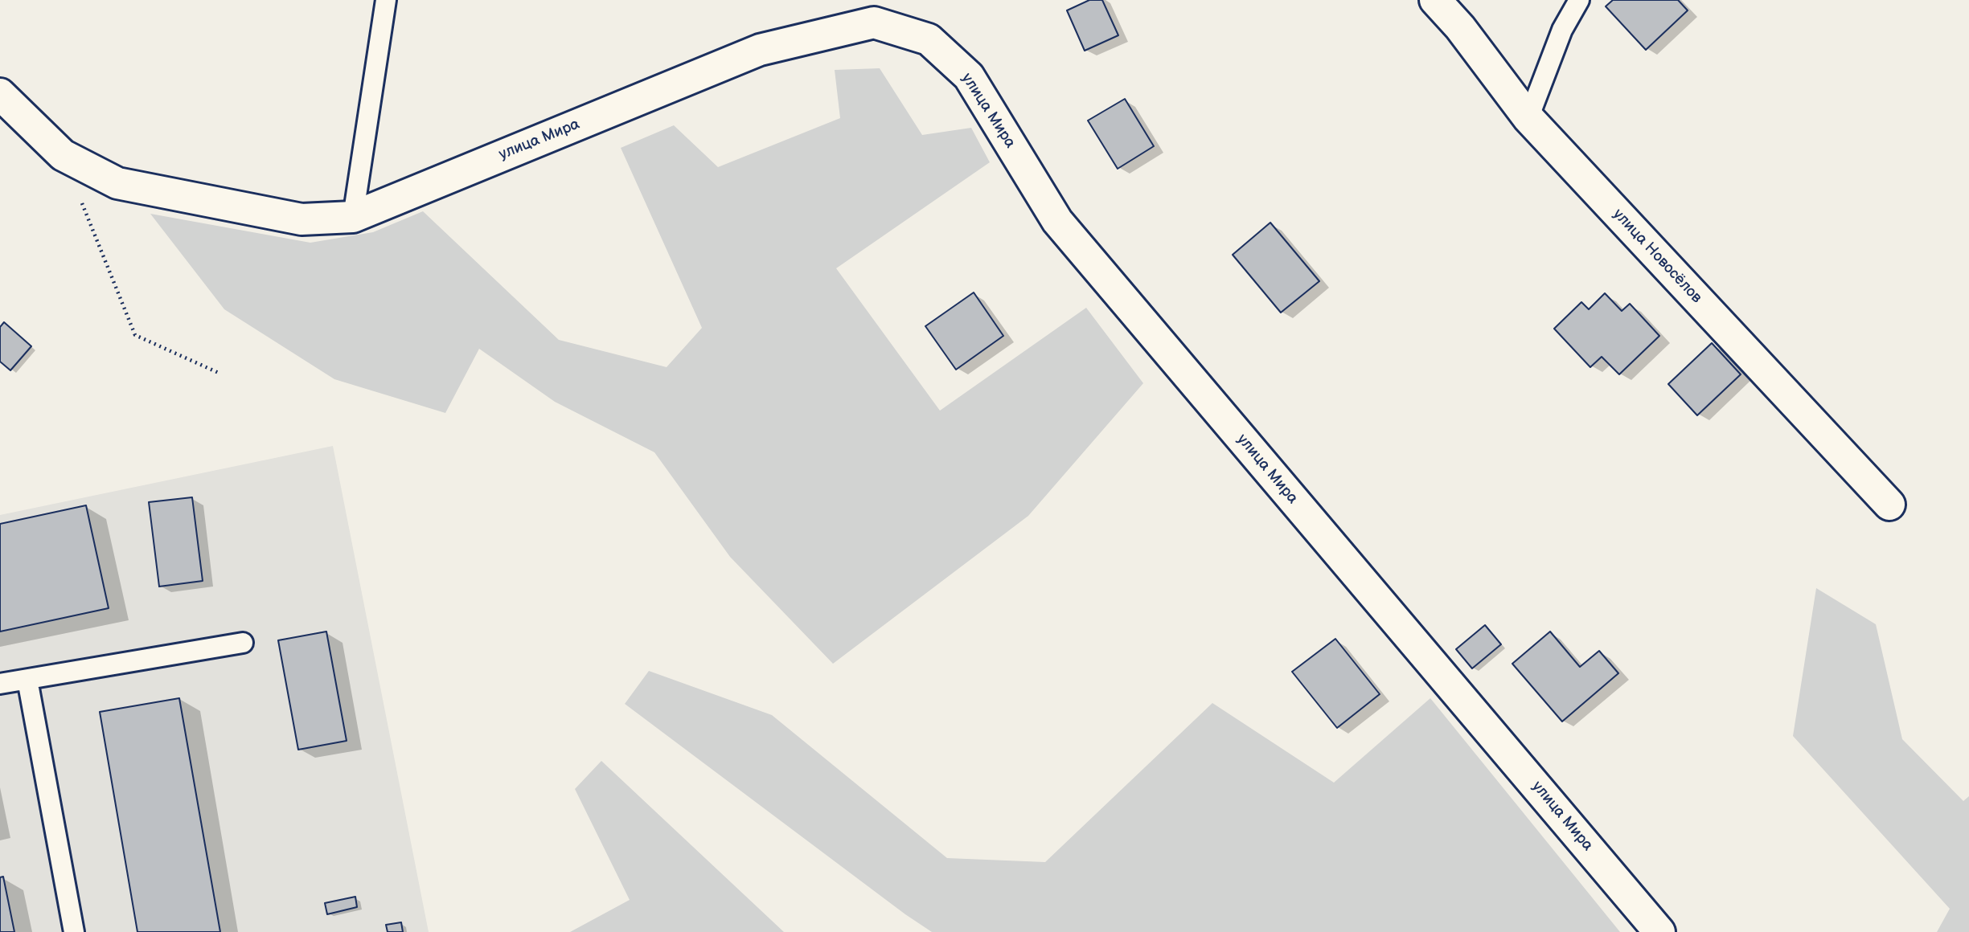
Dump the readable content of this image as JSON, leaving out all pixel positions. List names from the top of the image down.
{
  "streets": {
    "street": ["улица Мира", "улица Новосёлов"]
  }
}
